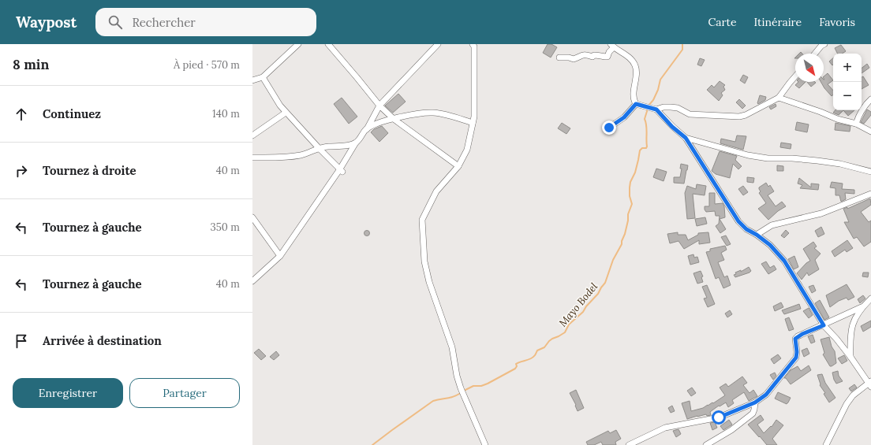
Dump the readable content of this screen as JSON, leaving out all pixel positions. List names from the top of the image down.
{
  "water": ["Mayo Bodel"],
  "north": "bottom right",
  "page": {
    "header": "Waypost",
    "search": "Rechercher",
    "nav": ["Carte", "Itinéraire", "Favoris"],
    "heading": ["8 min", "À pied · 570 m"],
    "map_buttons": ["+", "−"],
    "list": [
      ["Continuez", "140 m"],
      ["Tournez à droite", "40 m"],
      ["Tournez à gauche", "350 m"],
      ["Tournez à gauche", "40 m"],
      "Arrivée à destination"
    ],
    "buttons": ["Enregistrer", "Partager"]
  }
}
